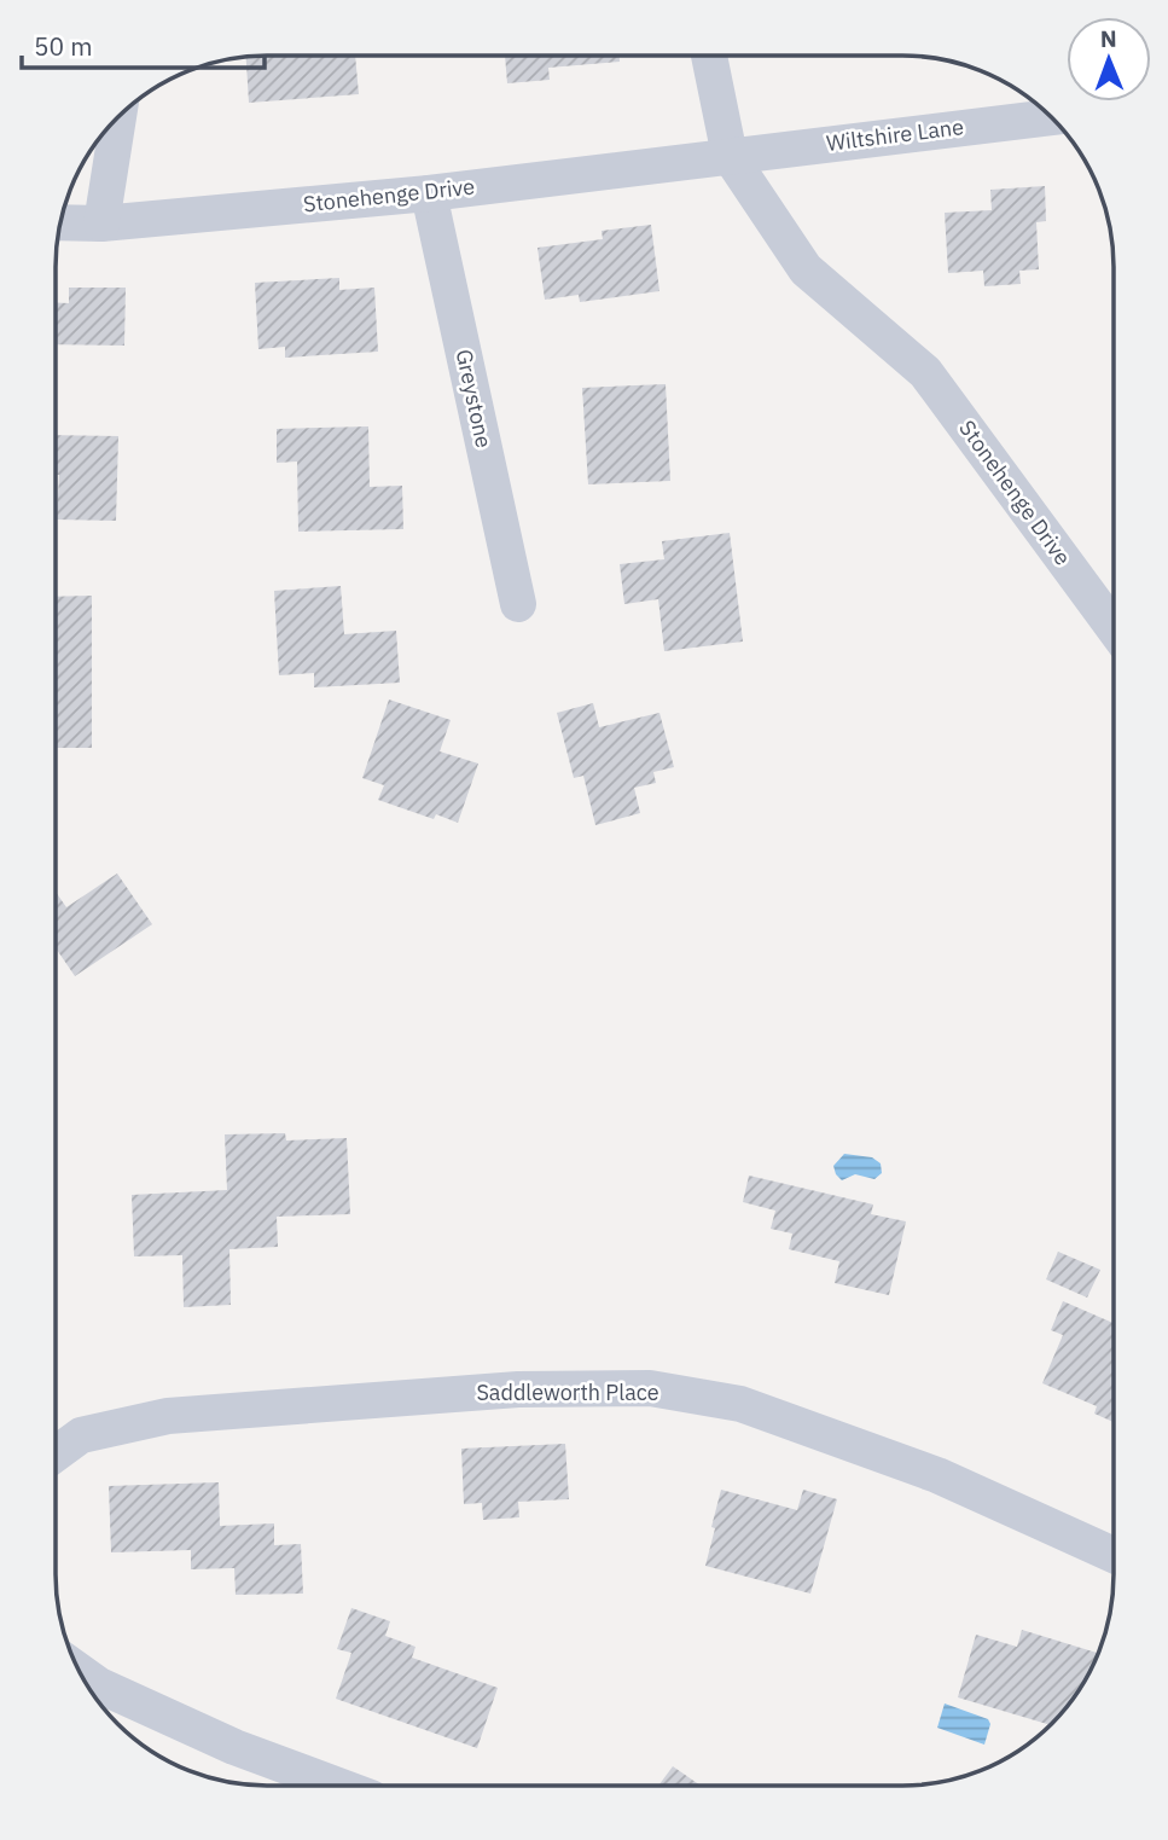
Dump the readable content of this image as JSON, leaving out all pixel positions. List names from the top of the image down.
{
  "streets": {
    "street": [
      "Wiltshire Lane",
      "Stonehenge Drive",
      "Greystone",
      "Saddleworth Place"
    ]
  },
  "crossings": [
    ["Wiltshire Lane", "Stonehenge Drive"],
    ["Stonehenge Drive", "Greystone"]
  ],
  "scale_bar": "50 m",
  "north": "top"
}
